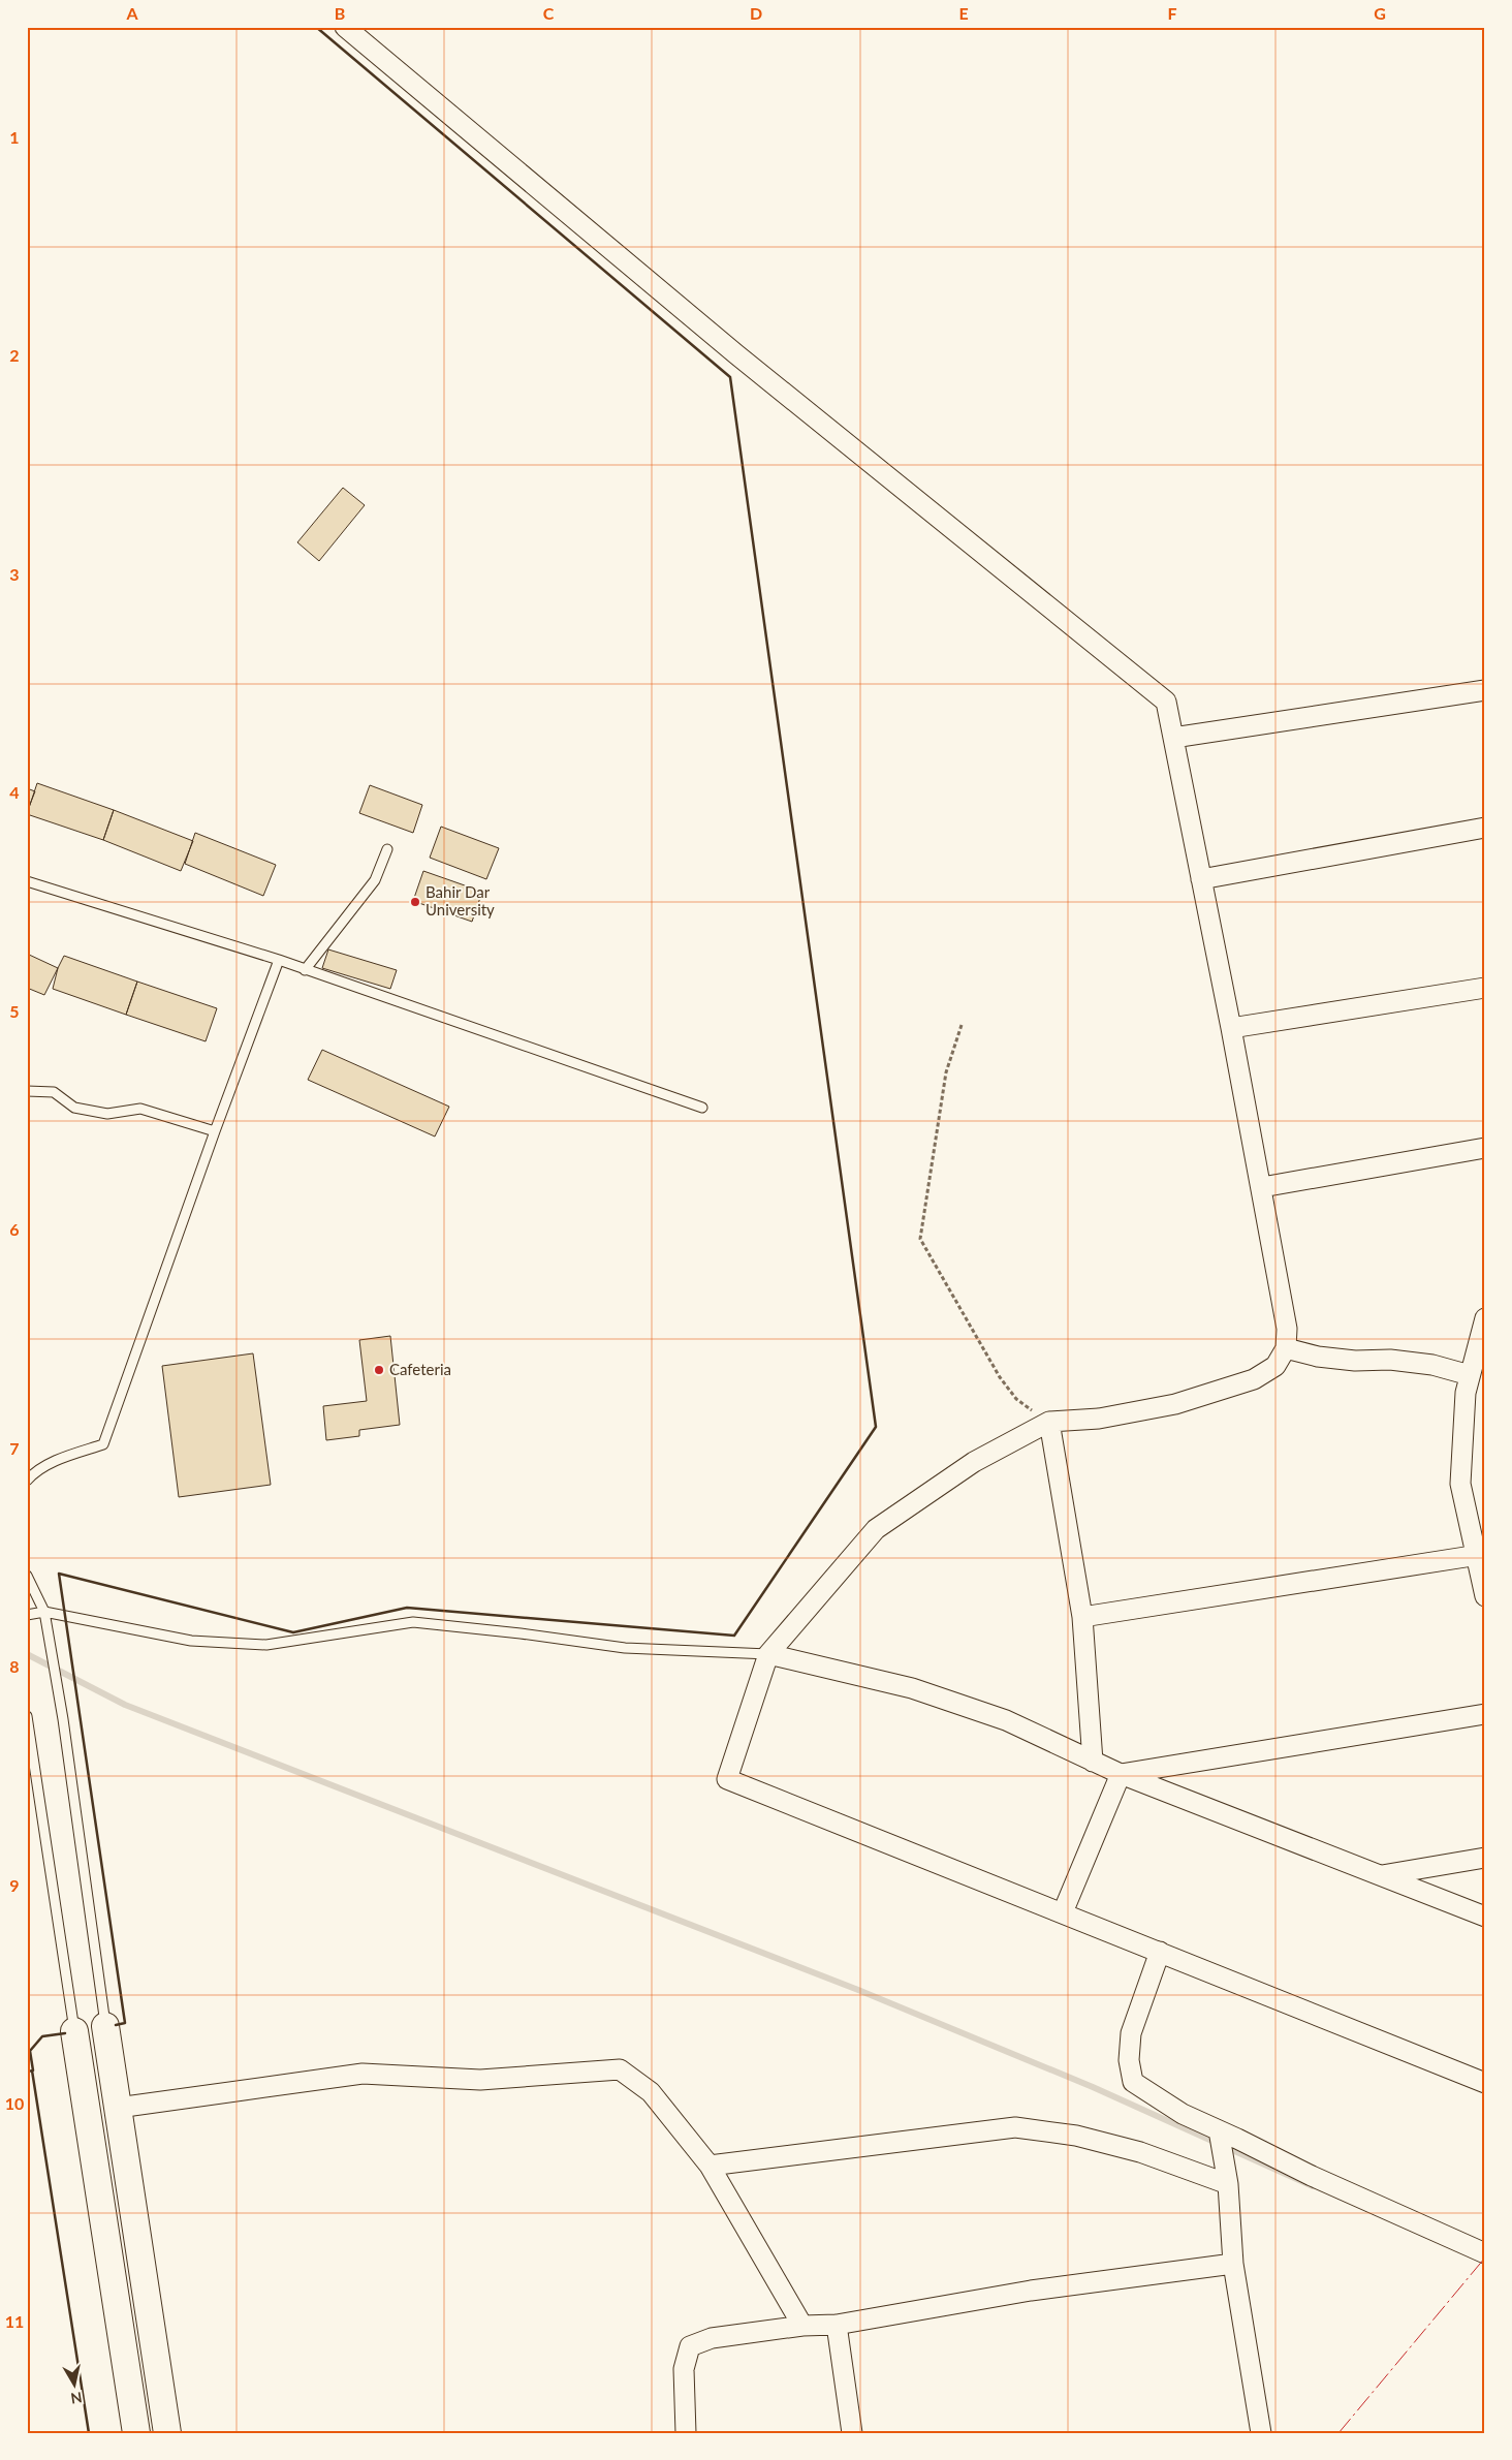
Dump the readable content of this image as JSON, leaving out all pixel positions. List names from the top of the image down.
{
  "places": ["Bahir Dar University", "Cafeteria"],
  "north": "bottom",
  "grid": {
    "columns": [
      "A",
      "B",
      "C",
      "D",
      "E",
      "F",
      "G"
    ],
    "rows": [
      "1",
      "2",
      "3",
      "4",
      "5",
      "6",
      "7",
      "8",
      "9",
      "10",
      "11"
    ]
  }
}
